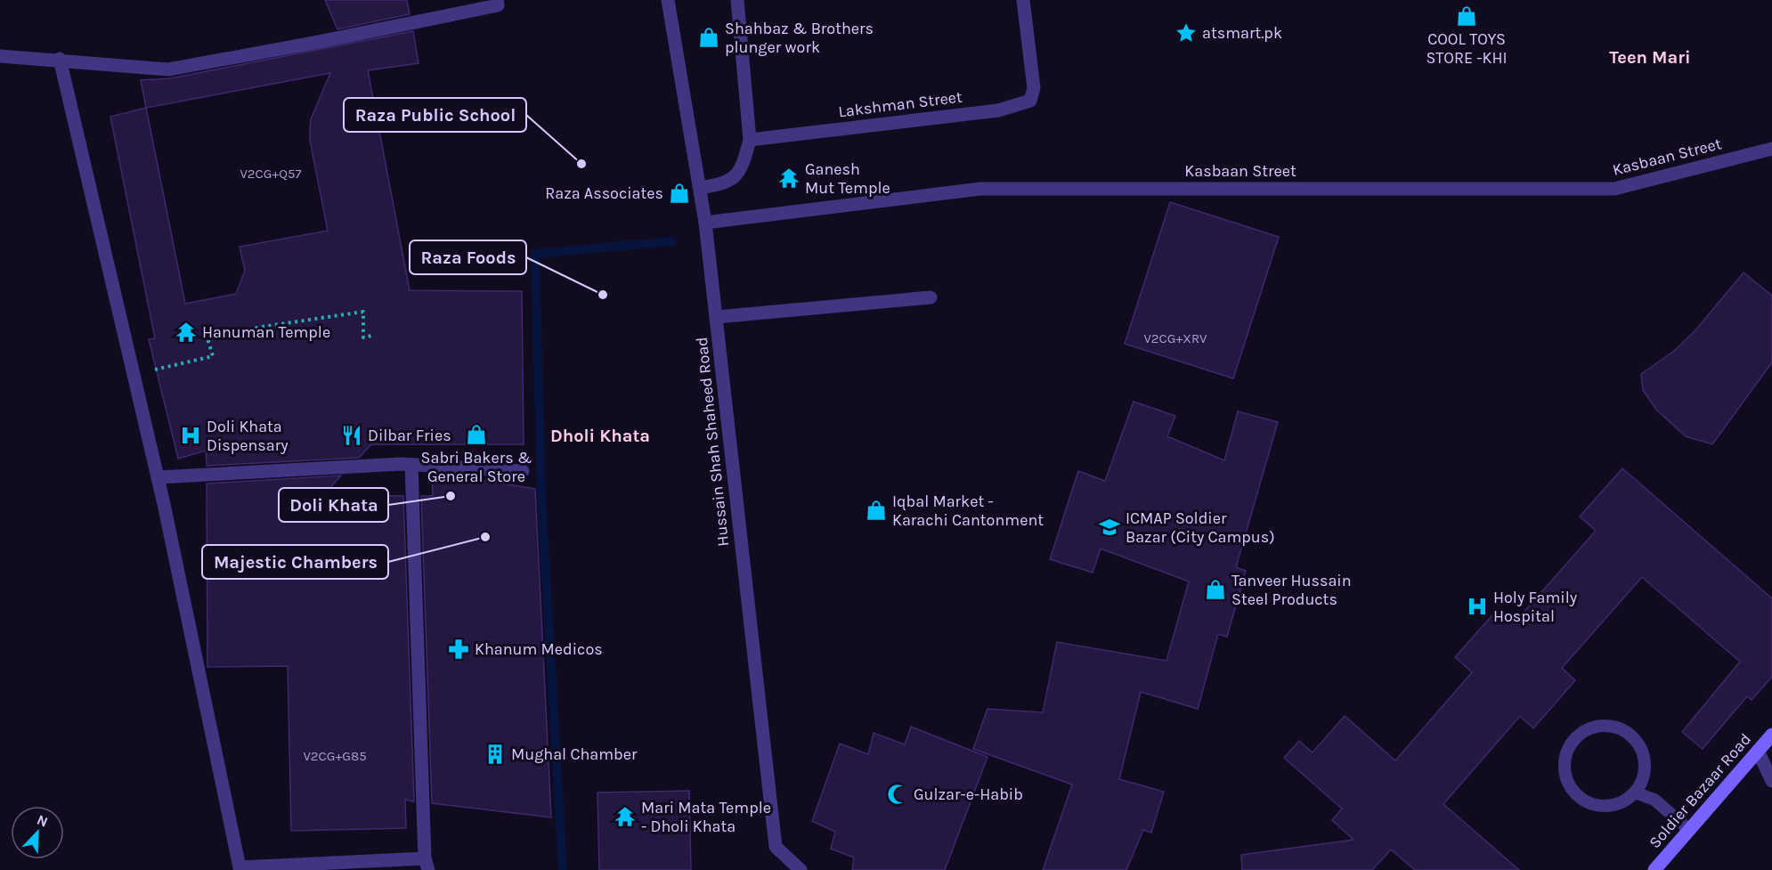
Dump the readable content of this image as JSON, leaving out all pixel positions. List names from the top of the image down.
{
  "streets": {
    "main road": ["Soldier Bazaar Road"],
    "street": ["Lakshman Street", "Kasbaan Street", "Hussain Shah Shaheed Road"]
  },
  "crossings": [
    ["Kasbaan Street", "Hussain Shah Shaheed Road"]
  ],
  "districts": ["Teen Mari", "Dholi Khata"],
  "places": {
    "shop": [
      "COOL TOYS STORE -KHI",
      "Shahbaz & Brothers plunger work",
      "Raza Associates",
      "Sabri Bakers & General Store",
      "Iqbal Market - Karachi Cantonment",
      "Tanveer Hussain Steel Products"
    ],
    "place": ["atsmart.pk"],
    "other": [
      "Raza Public School",
      "Raza Foods",
      "Doli Khata",
      "Majestic Chambers"
    ],
    "temple": ["Ganesh Mut Temple", "Hanuman Temple", "Mari Mata Temple - Dholi Khata"],
    "hospital": ["Doli Khata Dispensary", "Holy Family Hospital"],
    "restaurant": ["Dilbar Fries"],
    "school or university": ["ICMAP Soldier Bazar (City Campus)"],
    "pharmacy": ["Khanum Medicos"],
    "building": ["Mughal Chamber"],
    "mosque": ["Gulzar-e-Habib"]
  },
  "house_numbers": ["V2CG+Q57", "V2CG+XRV", "V2CG+G85"],
  "north": "top right"
}
